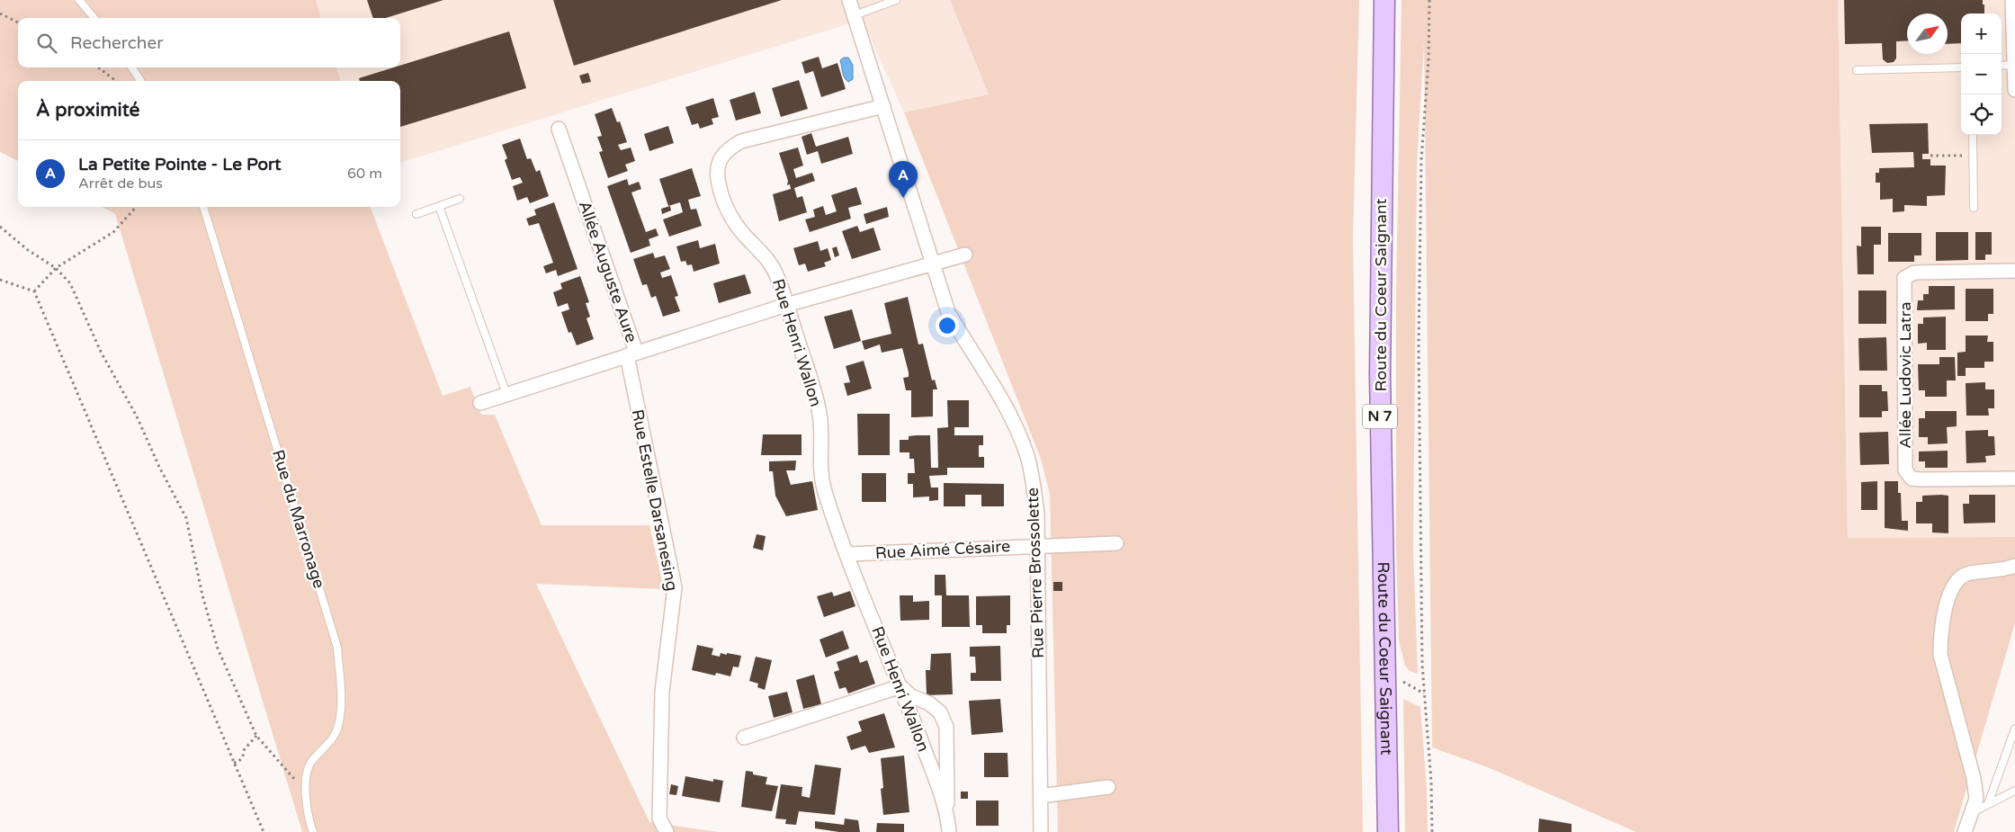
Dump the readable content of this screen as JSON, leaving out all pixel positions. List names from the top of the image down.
{
  "streets": {
    "main road": ["Route du Coeur Saignant", "N 7"],
    "street": [
      "Allée Auguste Aure",
      "Rue Henri Wallon",
      "Allée Ludovic Latra",
      "Rue Estelle Darsanesing",
      "Rue Aimé Césaire",
      "Rue Pierre Brossolette"
    ],
    "lane": ["Rue du Marronage"]
  },
  "crossings": [
    ["Allée Auguste Aure", "Rue Henri Wallon"],
    ["Allée Auguste Aure", "Rue Estelle Darsanesing"],
    ["Allée Auguste Aure", "Rue Pierre Brossolette"],
    ["Rue Henri Wallon", "Rue Aimé Césaire"],
    ["Rue Henri Wallon", "Rue Pierre Brossolette"],
    ["Rue Aimé Césaire", "Rue Pierre Brossolette"]
  ],
  "north": "top right",
  "page": {
    "map_buttons": ["+", "−"],
    "search": "Rechercher",
    "heading": "À proximité",
    "list": [
      {
        "mark": "A",
        "name": "La Petite Pointe - Le Port",
        "note": "Arrêt de bus",
        "value": "60 m"
      }
    ],
    "pins": "A"
  }
}
